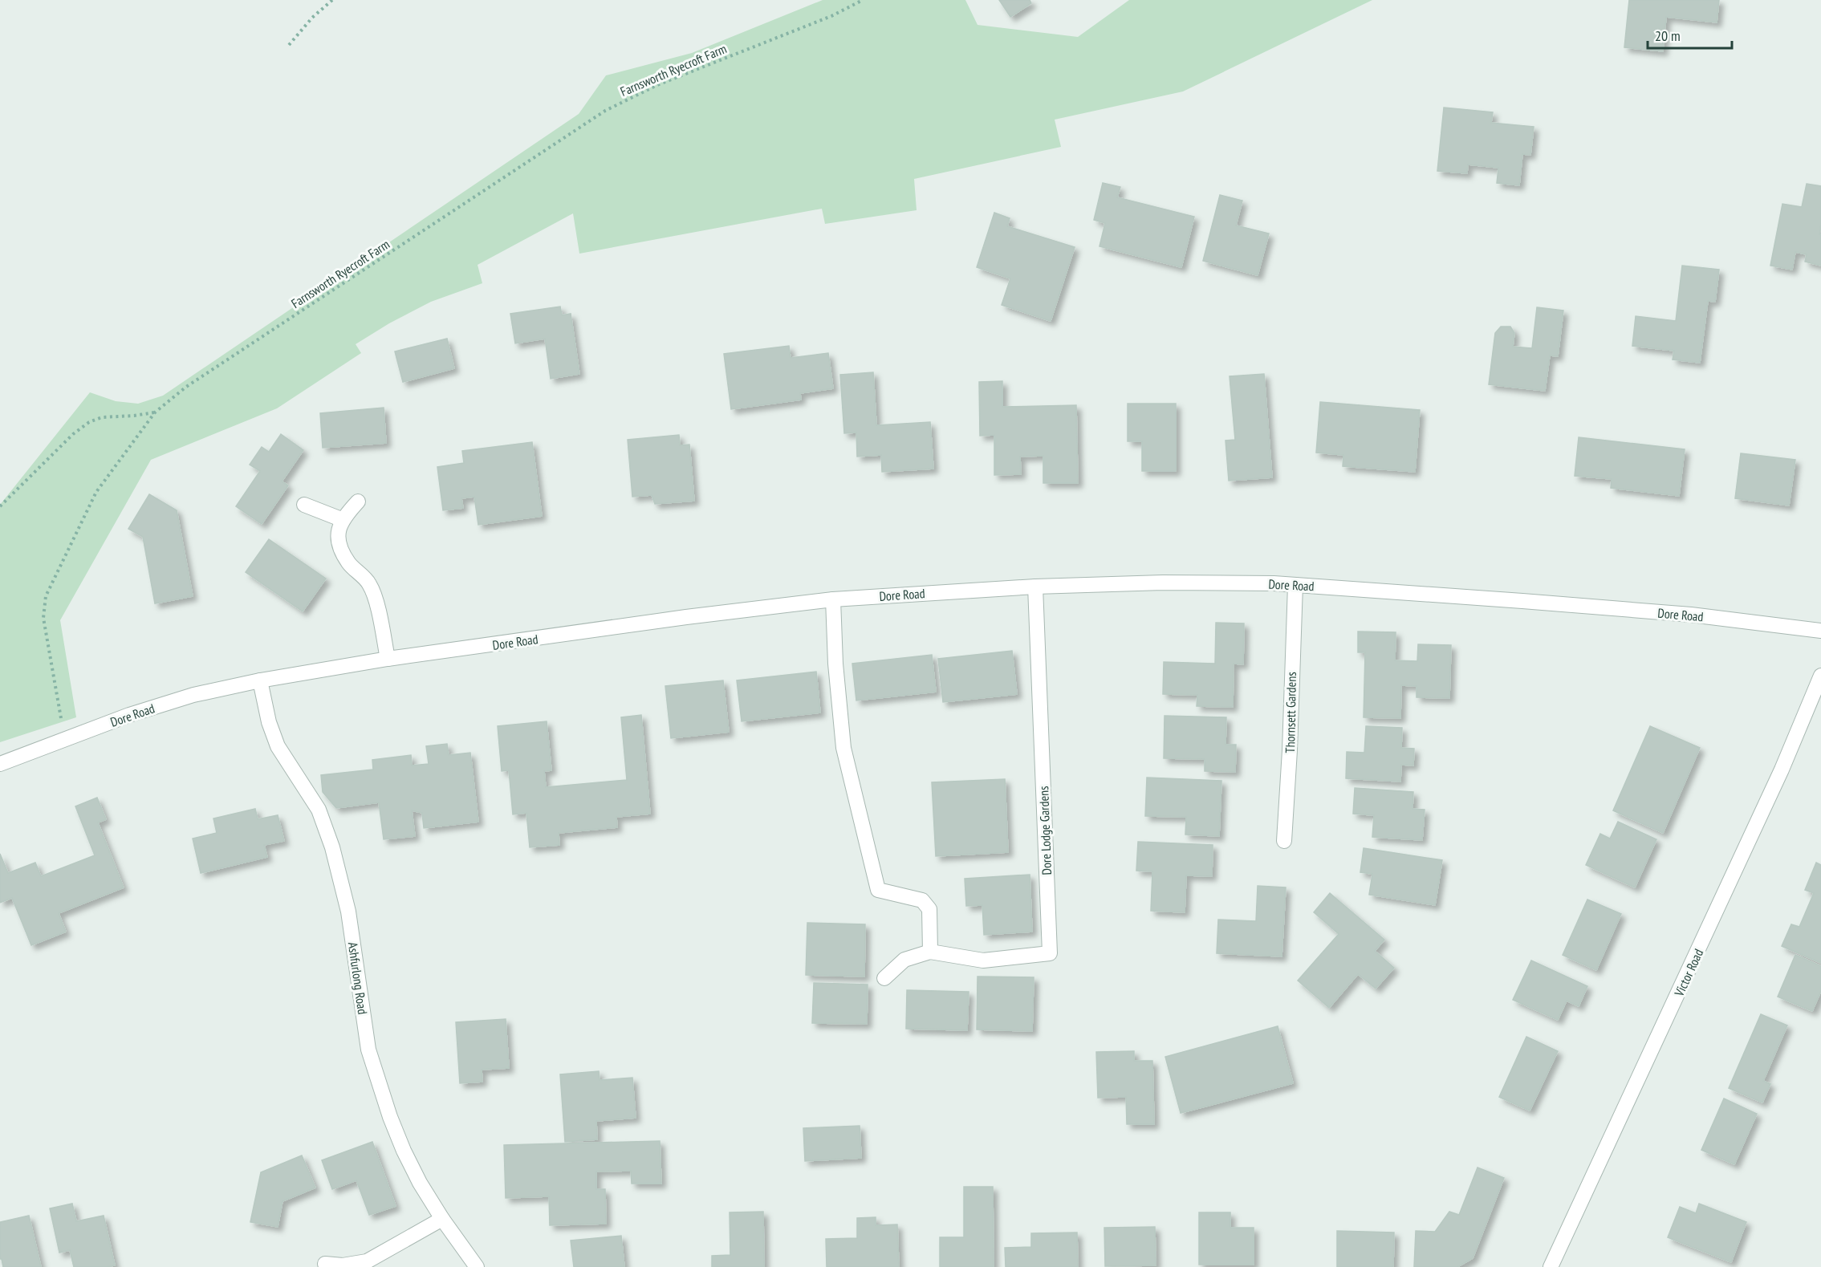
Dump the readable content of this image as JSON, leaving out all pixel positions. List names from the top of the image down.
{
  "streets": {
    "street": [
      "Dore Road",
      "Thornsett Gardens",
      "Dore Lodge Gardens",
      "Victor Road",
      "Ashfurlong Road"
    ],
    "path": ["Farnsworth Ryecroft Farm"]
  },
  "crossings": [
    ["Farnsworth Ryecroft Farm", "Dore Road"],
    ["Dore Road", "Thornsett Gardens"],
    ["Dore Road", "Dore Lodge Gardens"],
    ["Dore Road", "Ashfurlong Road"]
  ],
  "scale_bar": "20 m"
}
